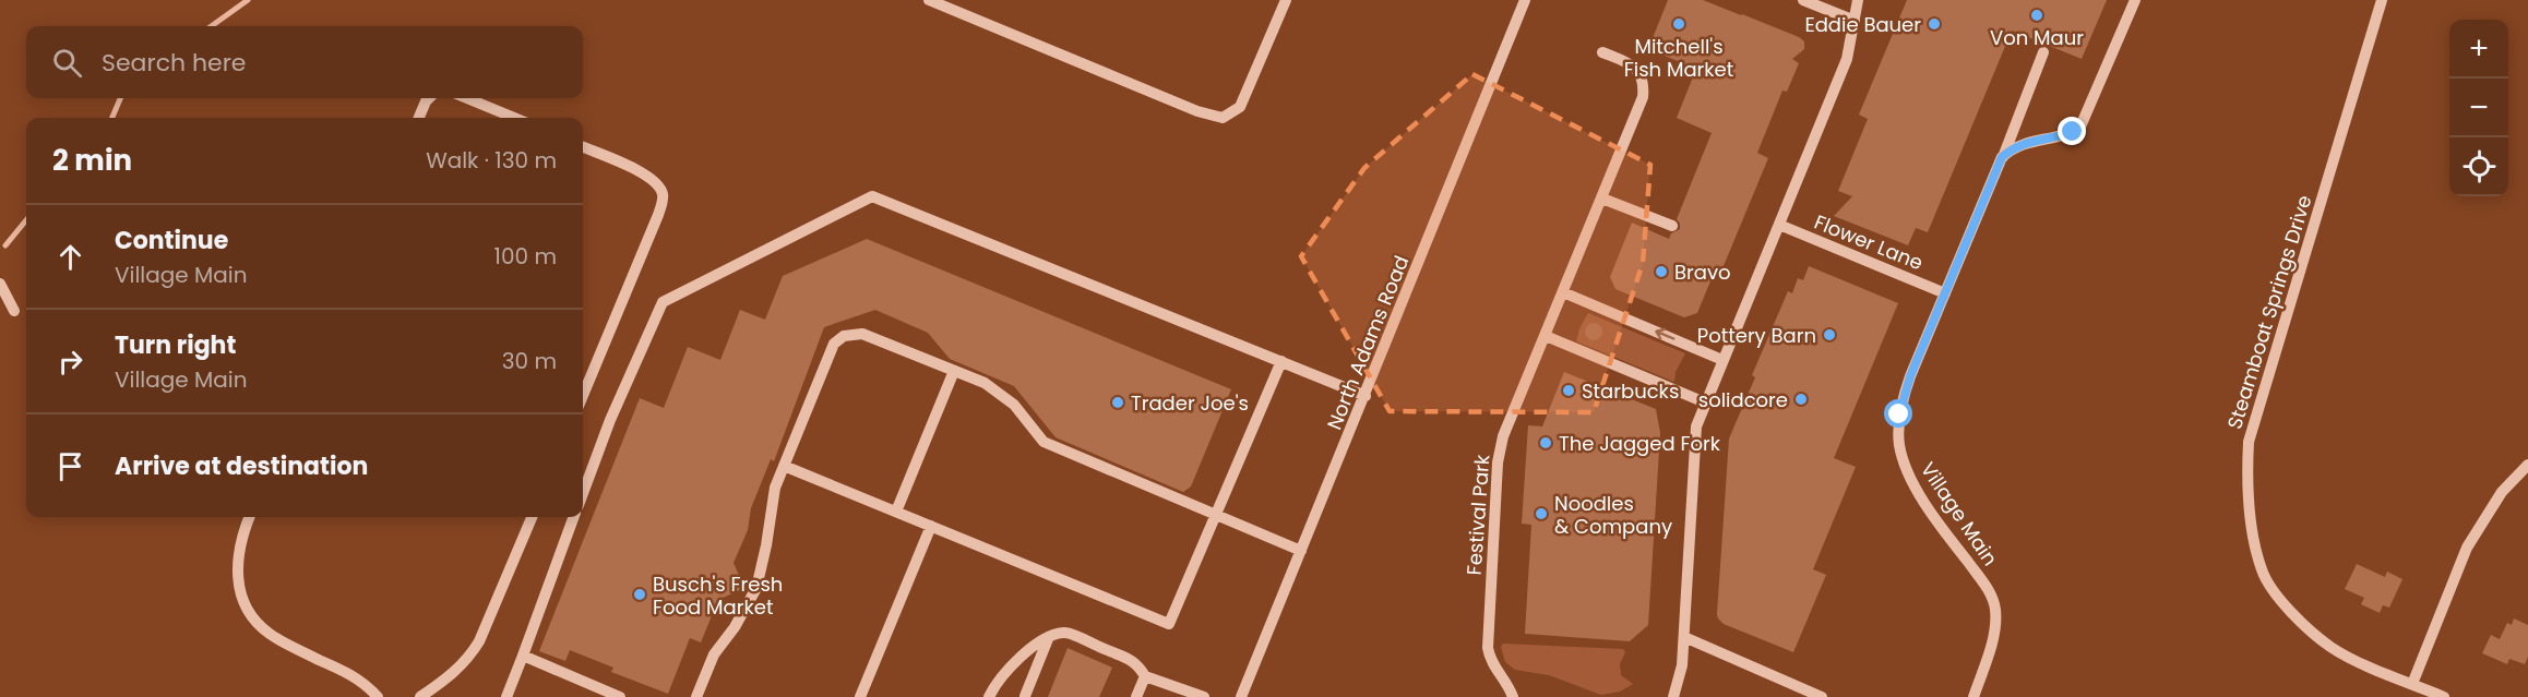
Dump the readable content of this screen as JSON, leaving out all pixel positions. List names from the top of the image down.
{
  "streets": {
    "street": [
      "Flower Lane",
      "Steamboat Springs Drive",
      "North Adams Road",
      "Village Main",
      "Festival Park"
    ]
  },
  "crossings": [
    ["Flower Lane", "Village Main"]
  ],
  "places": [
    "Von Maur",
    "Mitchell's Fish Market",
    "Eddie Bauer",
    "Bravo",
    "Pottery Barn",
    "Starbucks",
    "solidcore",
    "Trader Joe's",
    "The Jagged Fork",
    "Noodles & Company",
    "Busch's Fresh Food Market"
  ],
  "page": {
    "map_buttons": ["+", "−"],
    "search": "Search here",
    "heading": ["2 min", "Walk · 130 m"],
    "list": [
      ["Continue", "Village Main", "100 m"],
      ["Turn right", "Village Main", "30 m"],
      "Arrive at destination"
    ]
  }
}
